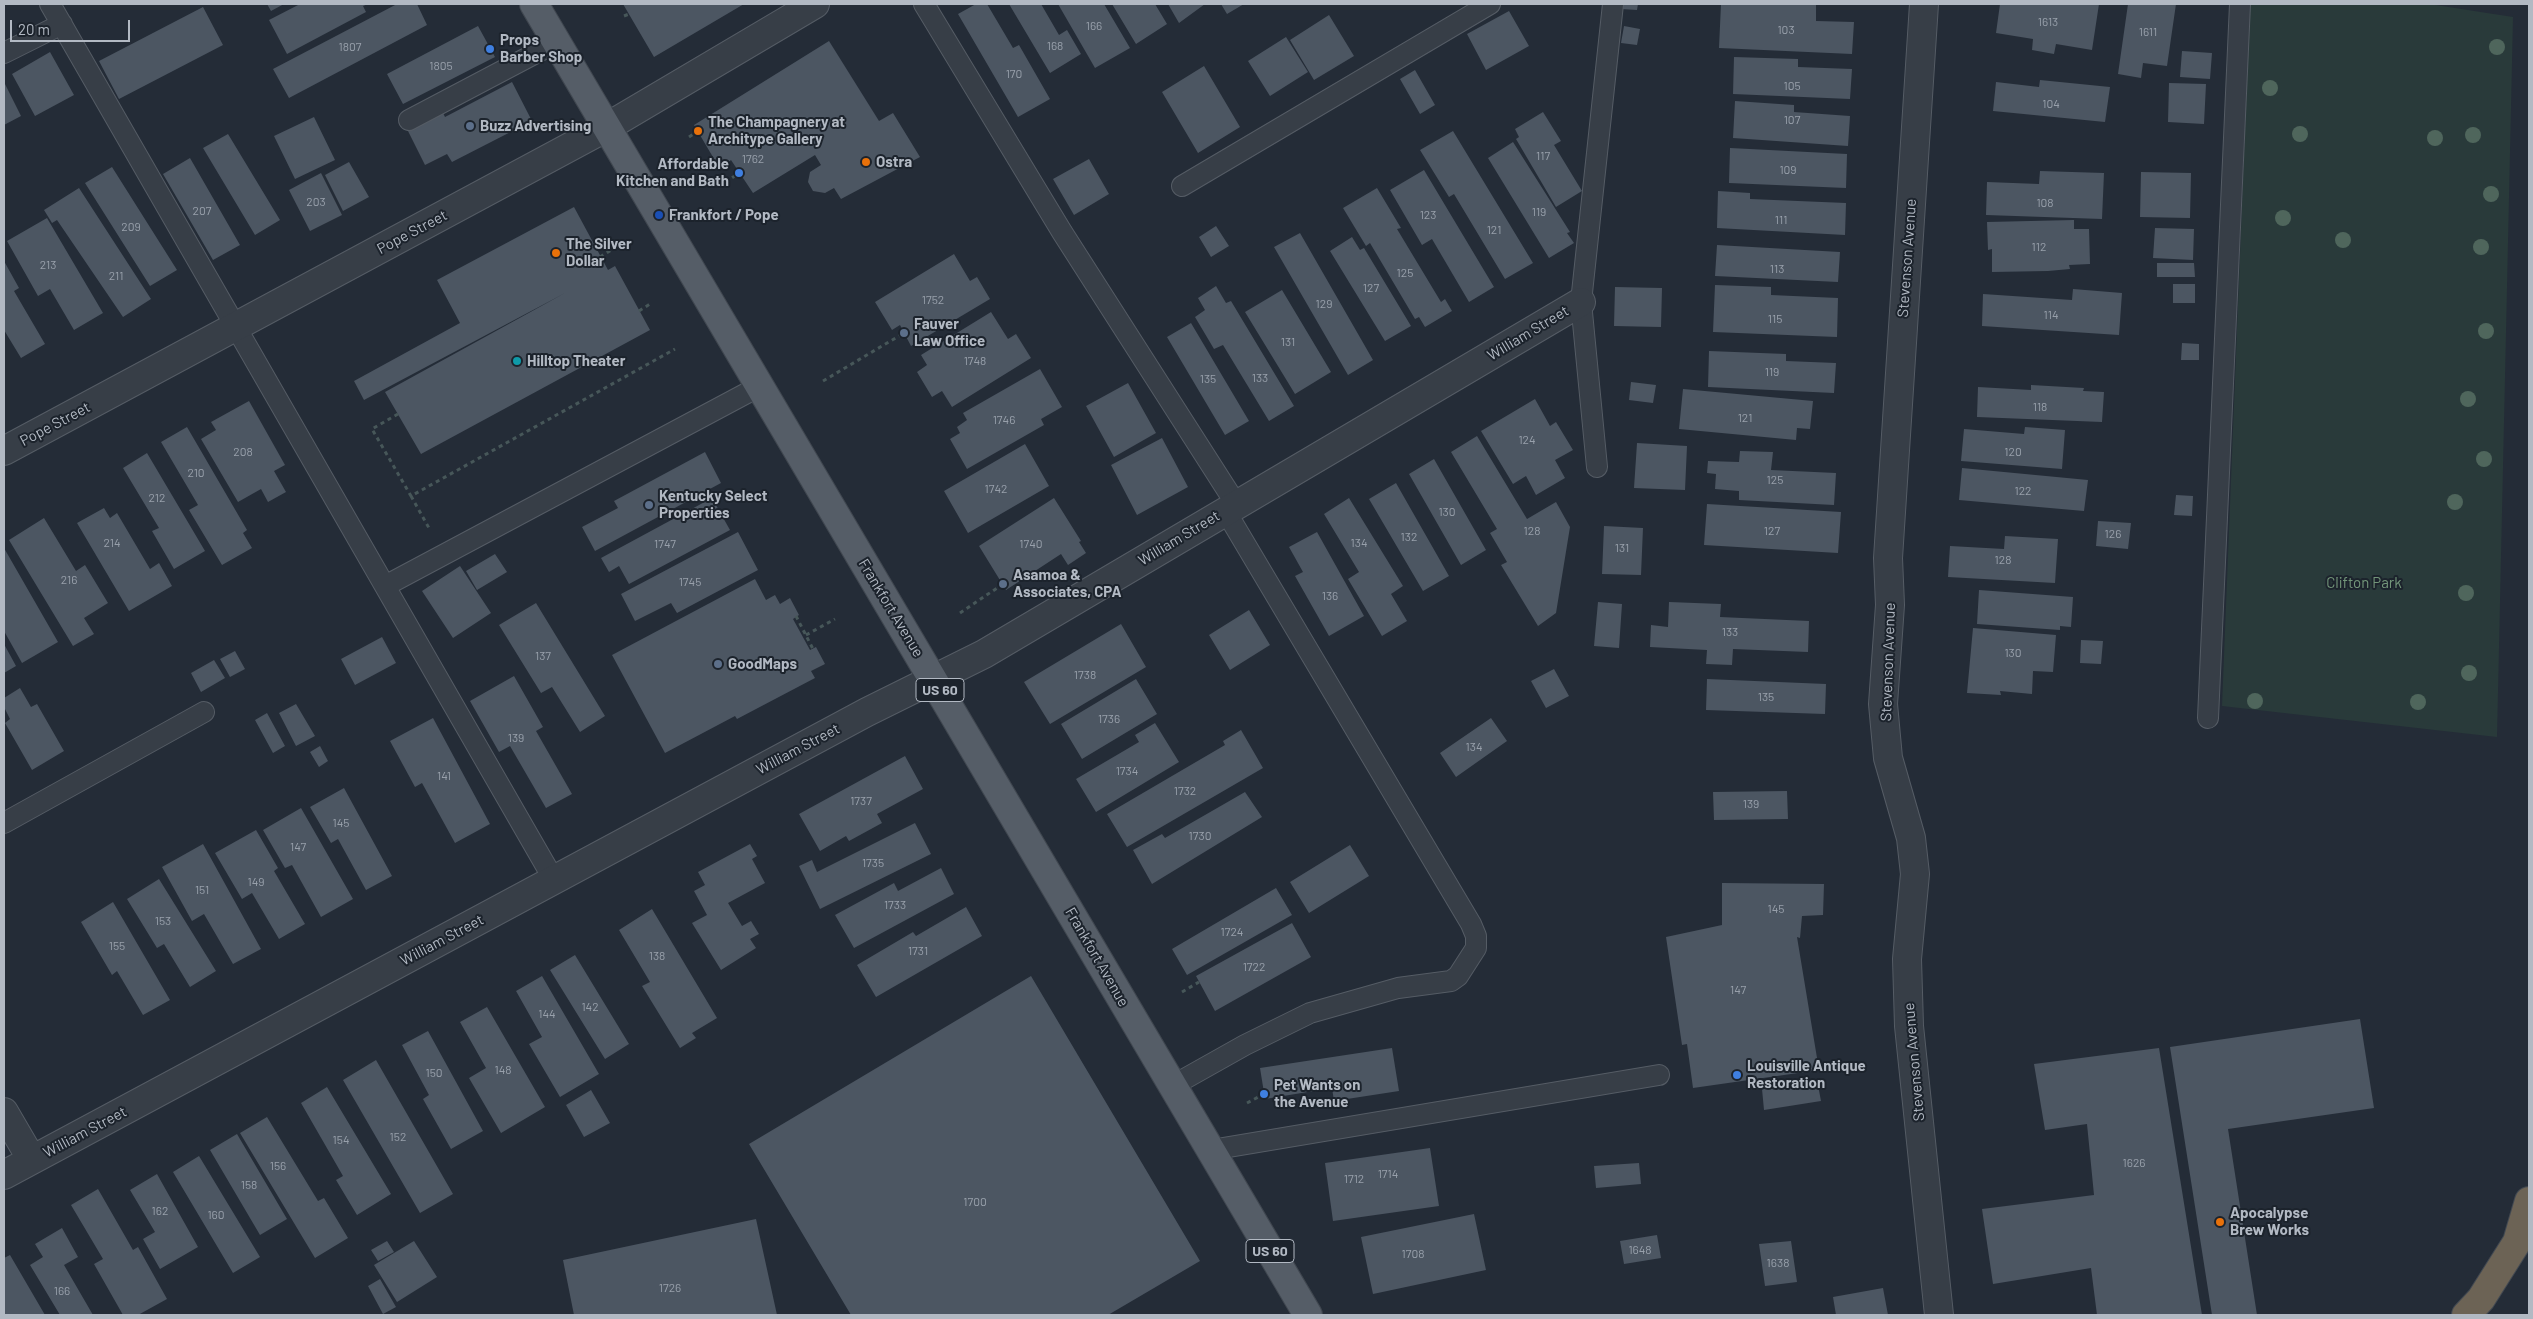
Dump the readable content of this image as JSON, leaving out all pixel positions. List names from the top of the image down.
{
  "streets": {
    "main road": ["Frankfort Avenue", "US 60"],
    "street": ["Pope Street", "Stevenson Avenue", "William Street"]
  },
  "crossings": [
    ["Pope Street", "Frankfort Avenue"],
    ["William Street", "Frankfort Avenue"]
  ],
  "parks": ["Clifton Park"],
  "places": [
    "Props Barber Shop",
    "Buzz Advertising",
    "The Champagnery at Architype Gallery",
    "Ostra",
    "Affordable Kitchen and Bath",
    "Frankfort / Pope",
    "The Silver Dollar",
    "Fauver Law Office",
    "Hilltop Theater",
    "Kentucky Select Properties",
    "Asamoa & Associates, CPA",
    "GoodMaps",
    "Louisville Antique Restoration",
    "Pet Wants on the Avenue",
    "Apocalypse Brew Works"
  ],
  "house_numbers": [
    "1613",
    "166",
    "103",
    "1611",
    "168",
    "1807",
    "1805",
    "170",
    "105",
    "104",
    "107",
    "117",
    "1762",
    "109",
    "203",
    "108",
    "207",
    "119",
    "123",
    "111",
    "209",
    "121",
    "112",
    "213",
    "113",
    "125",
    "211",
    "127",
    "1752",
    "129",
    "114",
    "115",
    "131",
    "1748",
    "119",
    "133",
    "135",
    "118",
    "121",
    "1746",
    "124",
    "208",
    "120",
    "210",
    "125",
    "1742",
    "122",
    "212",
    "130",
    "128",
    "127",
    "126",
    "132",
    "214",
    "134",
    "1747",
    "1740",
    "131",
    "128",
    "216",
    "1745",
    "136",
    "133",
    "130",
    "137",
    "1738",
    "135",
    "1736",
    "139",
    "134",
    "1734",
    "141",
    "1732",
    "1737",
    "139",
    "145",
    "1730",
    "147",
    "1735",
    "149",
    "151",
    "1733",
    "145",
    "153",
    "1724",
    "155",
    "1731",
    "138",
    "1722",
    "147",
    "142",
    "144",
    "148",
    "150",
    "152",
    "154",
    "1626",
    "156",
    "1714",
    "1712",
    "158",
    "1700",
    "162",
    "160",
    "1648",
    "1708",
    "1638",
    "1726",
    "166"
  ],
  "scale_bar": "20 m"
}
